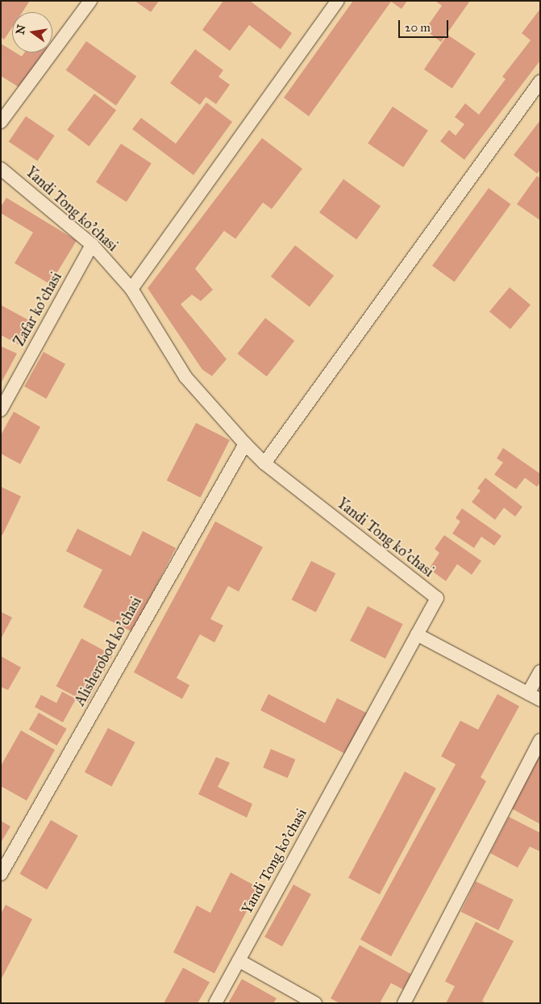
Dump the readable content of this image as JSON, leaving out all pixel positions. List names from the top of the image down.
{
  "streets": {
    "street": ["Yandi Tong ko'chasi", "Zafar ko'chasi", "Alisherobod ko'chasi"]
  },
  "crossings": [
    ["Yandi Tong ko'chasi", "Zafar ko'chasi"],
    ["Yandi Tong ko'chasi", "Alisherobod ko'chasi"]
  ],
  "scale_bar": "20 m",
  "north": "left"
}
